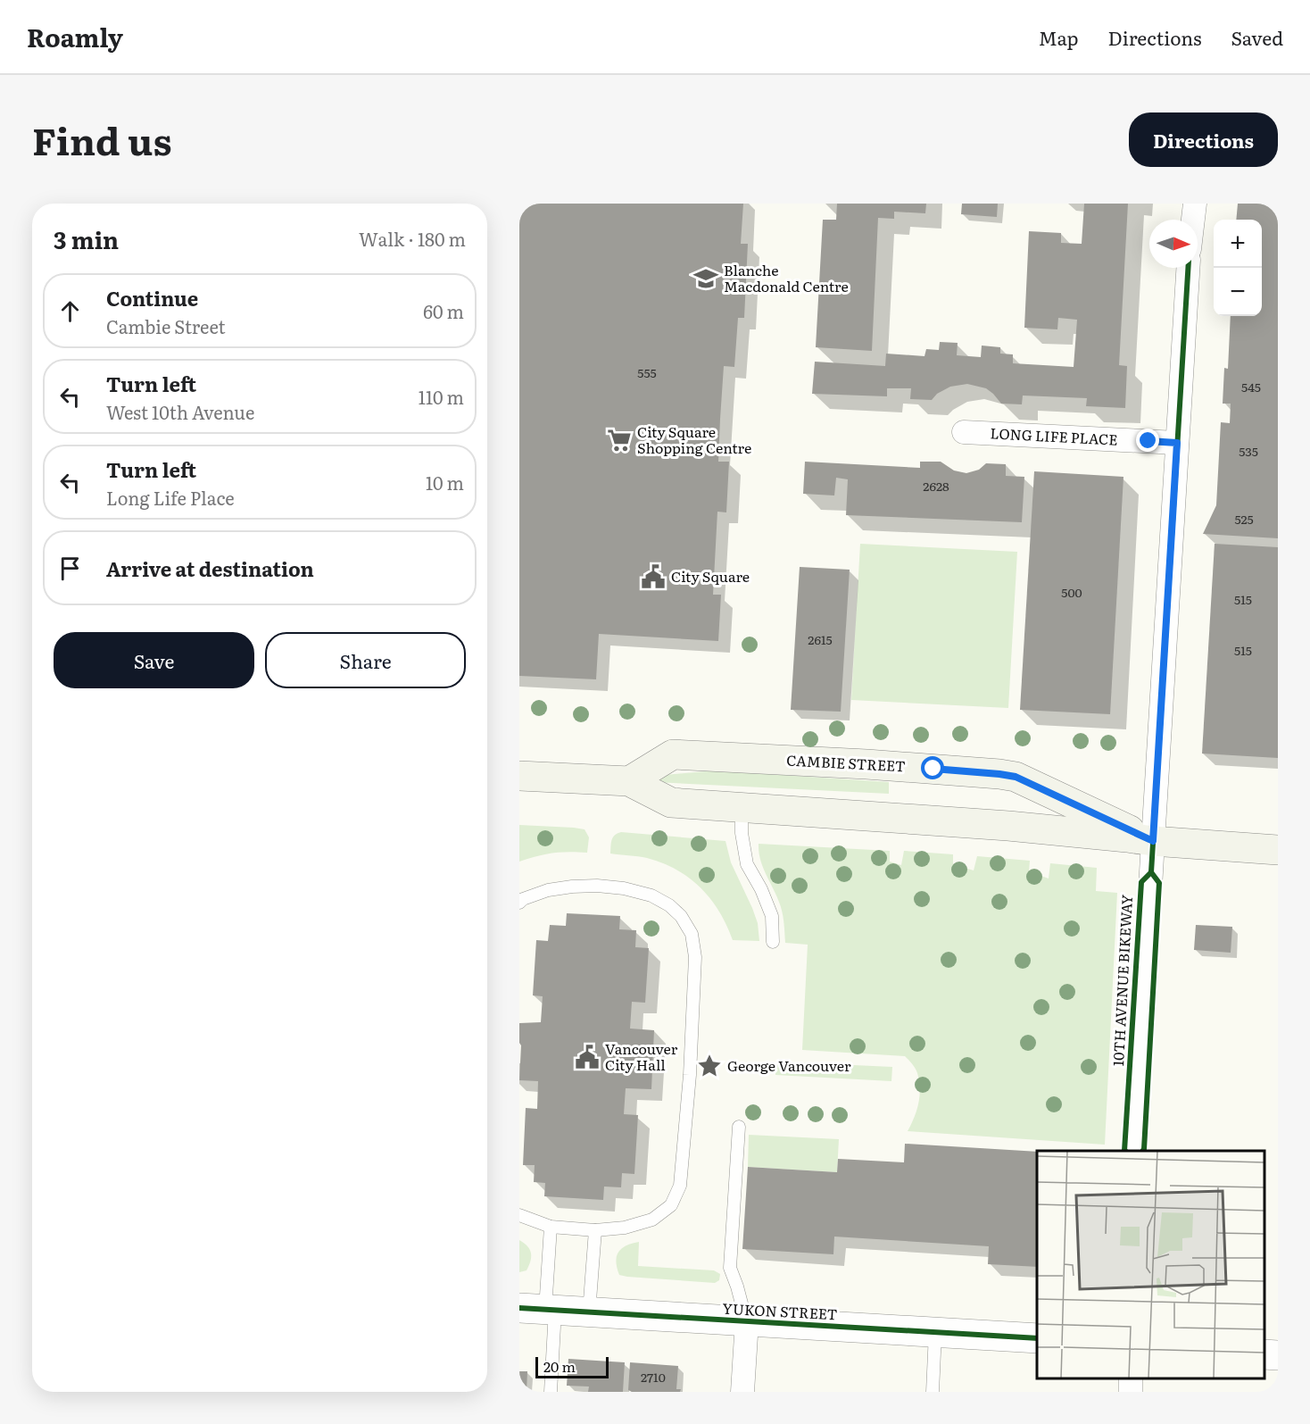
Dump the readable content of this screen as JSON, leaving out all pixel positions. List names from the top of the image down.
{
  "streets": {
    "main road": ["CAMBIE STREET"],
    "street": ["LONG LIFE PLACE", "YUKON STREET"],
    "cycle path": ["10TH AVENUE BIKEWAY"]
  },
  "places": {
    "school or university": ["Blanche Macdonald Centre"],
    "supermarket": ["City Square Shopping Centre"],
    "public building": ["City Square", "Vancouver City Hall"],
    "place": ["George Vancouver"]
  },
  "house_numbers": [
    "555",
    "545",
    "535",
    "2628",
    "525",
    "500",
    "515",
    "2615",
    "515",
    "2710"
  ],
  "scale_bar": "20 m",
  "north": "right",
  "page": {
    "header": "Roamly",
    "nav": ["Map", "Directions", "Saved"],
    "title": "Find us",
    "buttons": [
      "Directions",
      ["Save", "Share"]
    ],
    "heading": ["3 min", "Walk · 180 m"],
    "map_buttons": ["+", "−"],
    "list": [
      ["Continue", "Cambie Street", "60 m"],
      ["Turn left", "West 10th Avenue", "110 m"],
      ["Turn left", "Long Life Place", "10 m"],
      "Arrive at destination"
    ],
    "scale": "20 m"
  }
}
